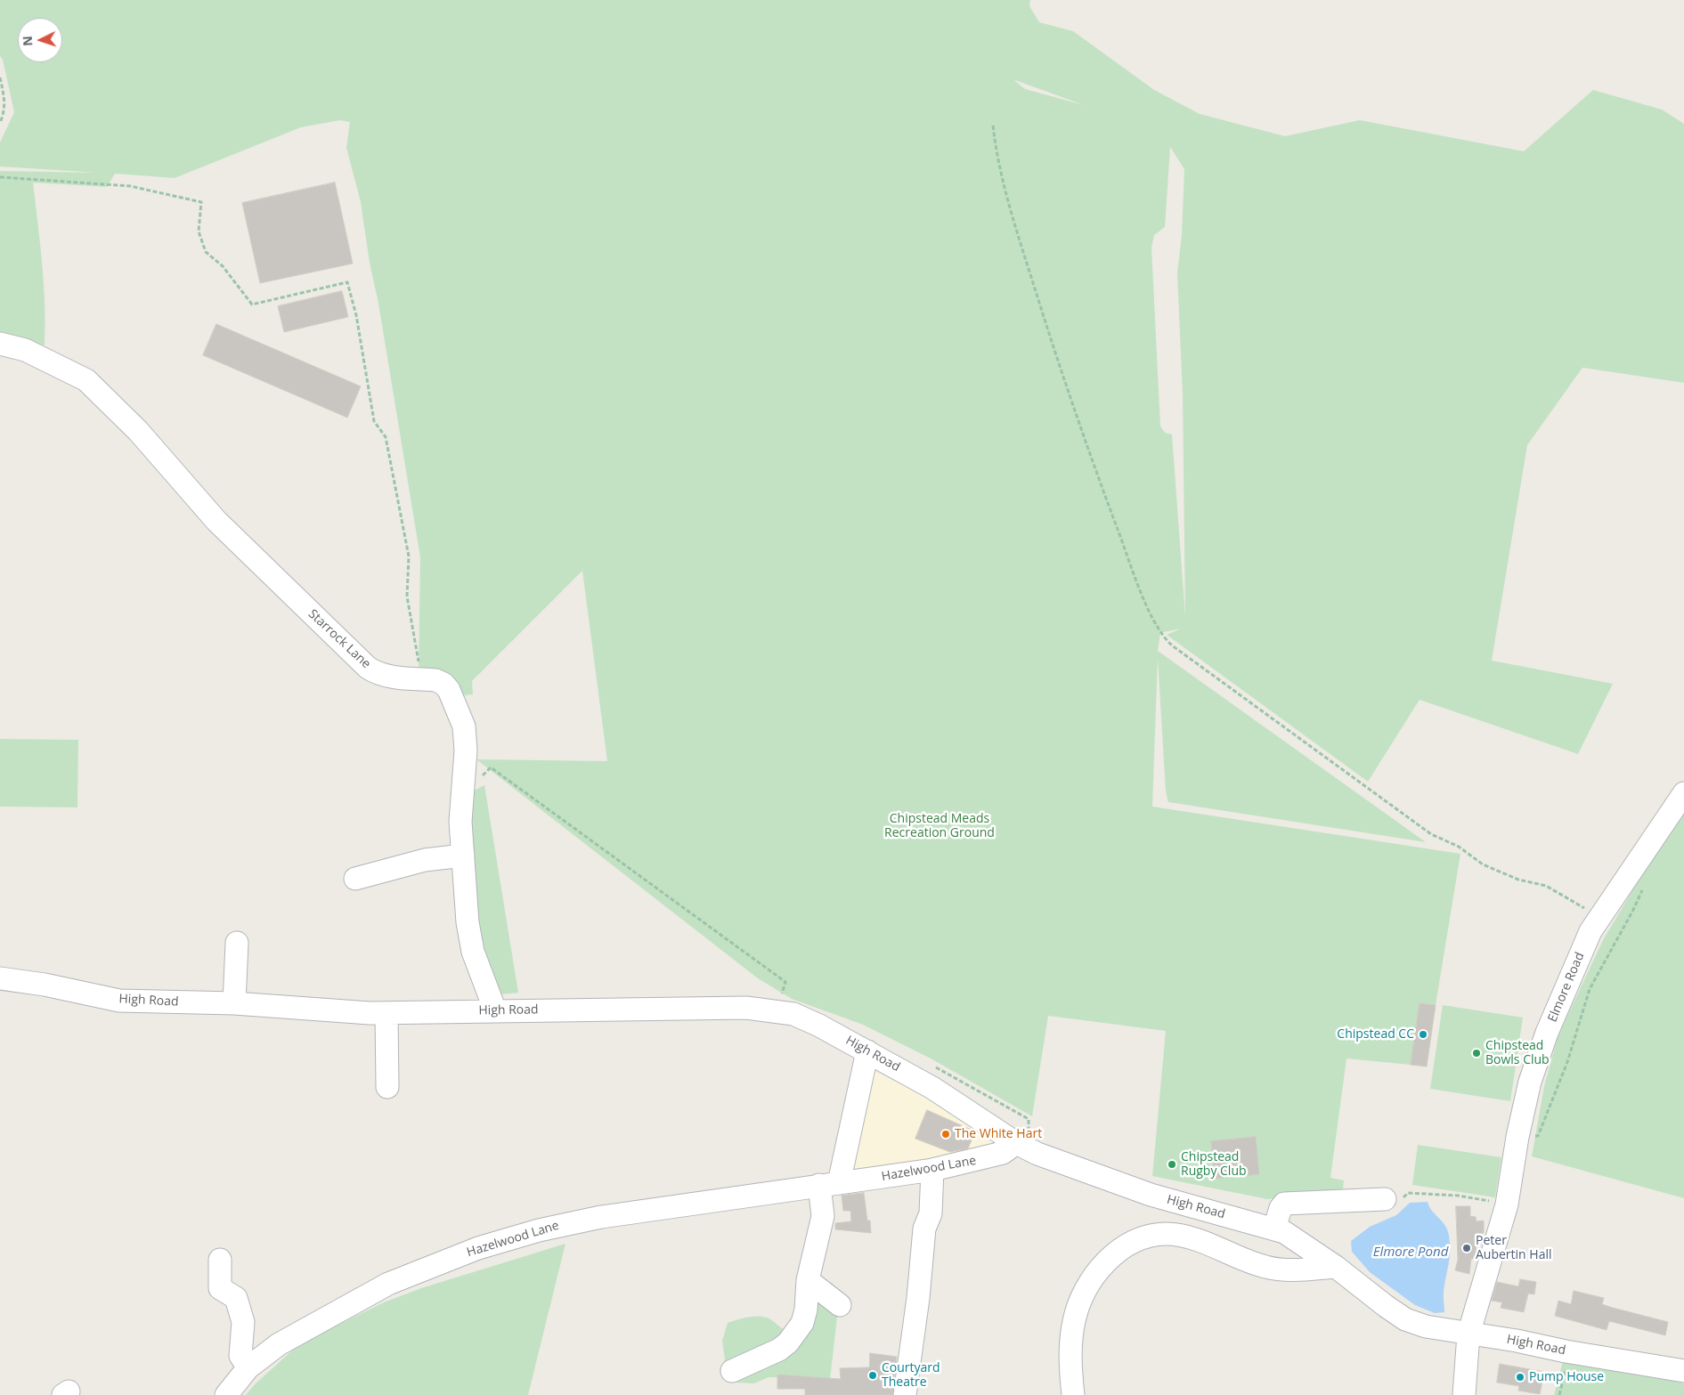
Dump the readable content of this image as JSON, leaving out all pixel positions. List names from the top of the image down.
{
  "streets": {
    "street": [
      "Starrock Lane",
      "Elmore Road",
      "High Road",
      "Hazelwood Lane"
    ]
  },
  "crossings": [
    ["Starrock Lane", "High Road"],
    ["Elmore Road", "High Road"],
    ["High Road", "Hazelwood Lane"]
  ],
  "water": ["Elmore Pond"],
  "parks": ["Chipstead Meads Recreation Ground"],
  "places": [
    "Chipstead CC",
    "Chipstead Bowls Club",
    "The White Hart",
    "Chipstead Rugby Club",
    "Peter Aubertin Hall",
    "Courtyard Theatre",
    "Pump House"
  ],
  "north": "left"
}
